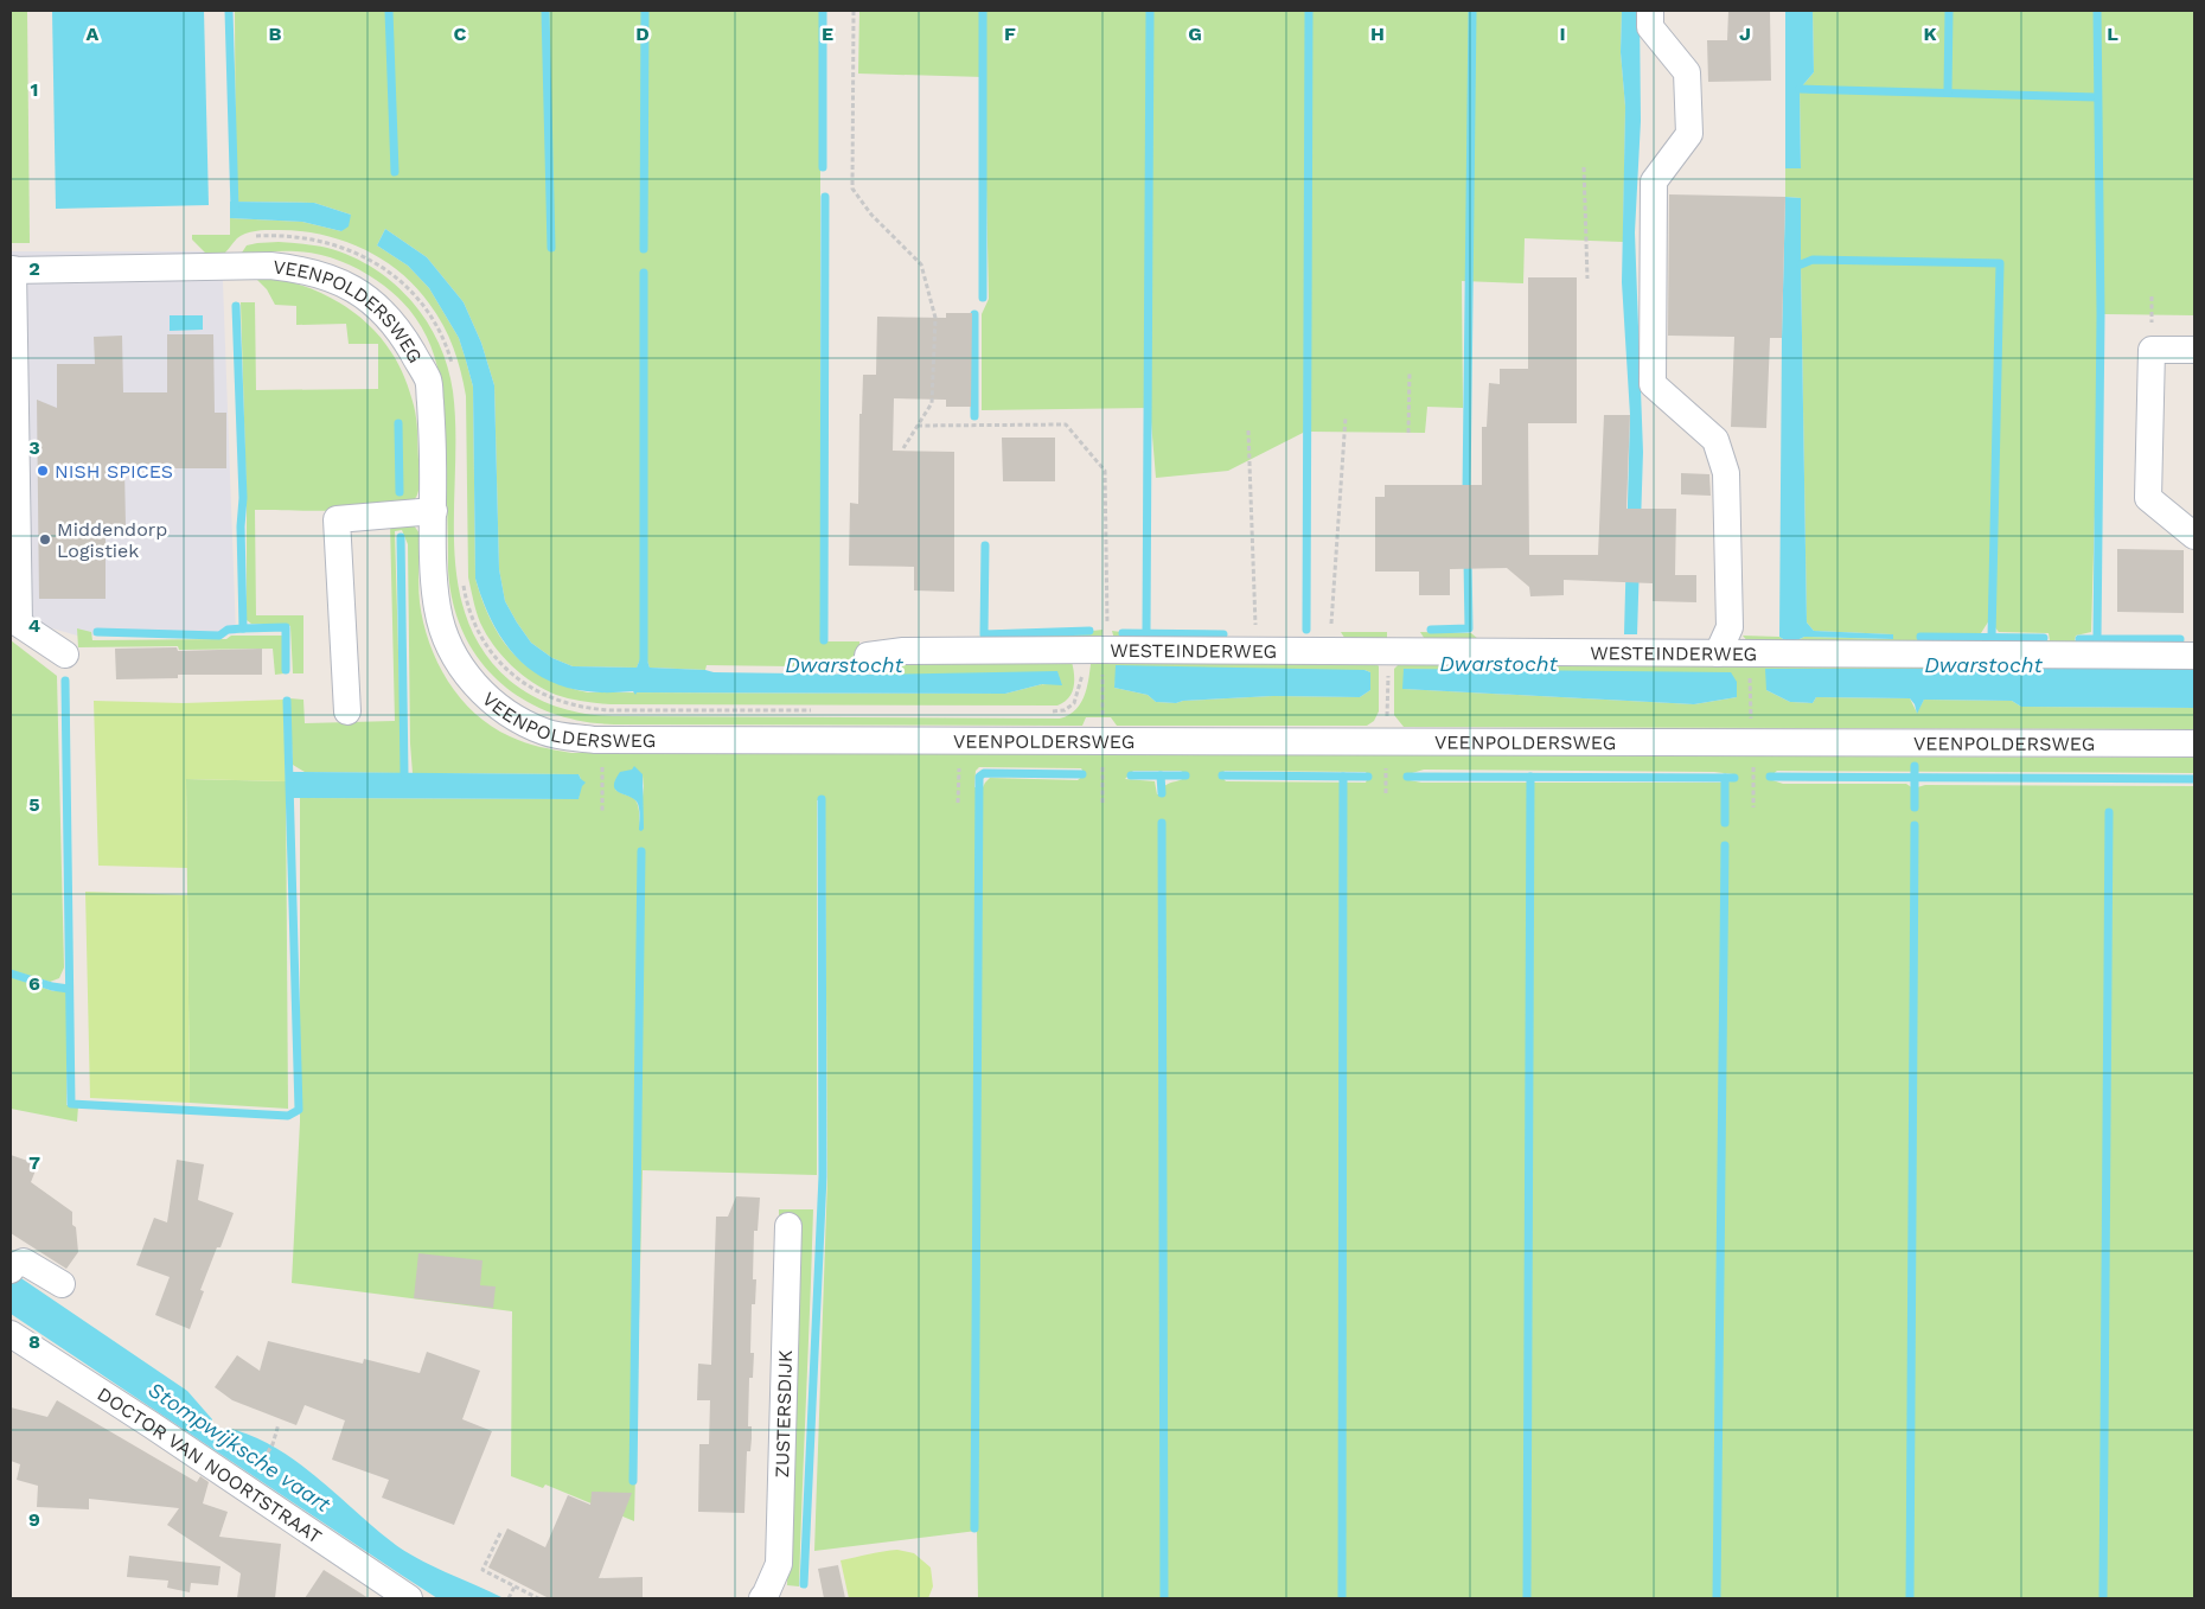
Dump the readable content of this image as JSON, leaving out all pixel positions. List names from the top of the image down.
{
  "streets": {
    "street": [
      "VEENPOLDERSWEG",
      "WESTEINDERWEG",
      "ZUSTERSDIJK",
      "DOCTOR VAN NOORTSTRAAT"
    ]
  },
  "crossings": [
    ["VEENPOLDERSWEG", "WESTEINDERWEG"]
  ],
  "water": ["Dwarstocht", "Stompwijksche vaart"],
  "places": ["NISH SPICES", "Middendorp Logistiek"],
  "grid": {
    "columns": [
      "A",
      "B",
      "C",
      "D",
      "E",
      "F",
      "G",
      "H",
      "I",
      "J",
      "K",
      "L"
    ],
    "rows": [
      "1",
      "2",
      "3",
      "4",
      "5",
      "6",
      "7",
      "8",
      "9"
    ]
  }
}
